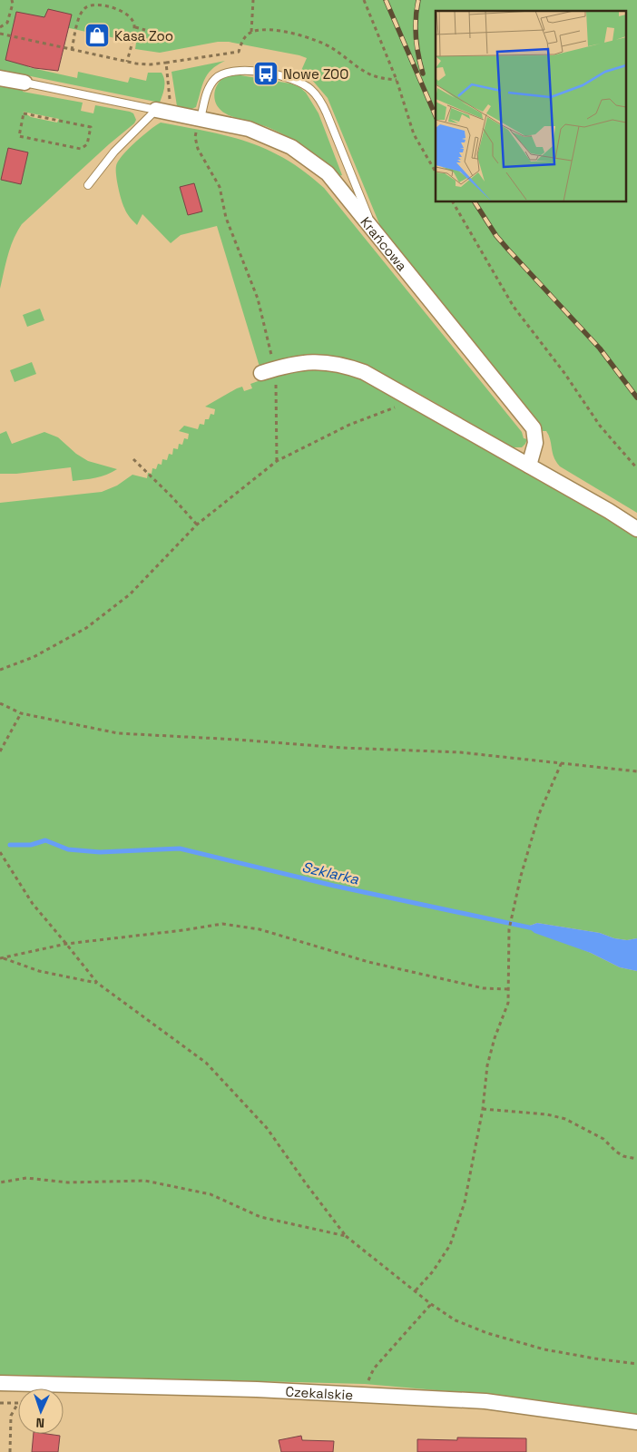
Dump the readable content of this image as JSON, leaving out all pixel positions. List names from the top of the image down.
{
  "streets": {
    "street": ["Krańcowa", "Czekalskie"]
  },
  "water": ["Szklarka"],
  "places": {
    "shop": ["Kasa Zoo"],
    "bus stop": ["Nowe ZOO"]
  },
  "north": "bottom"
}
